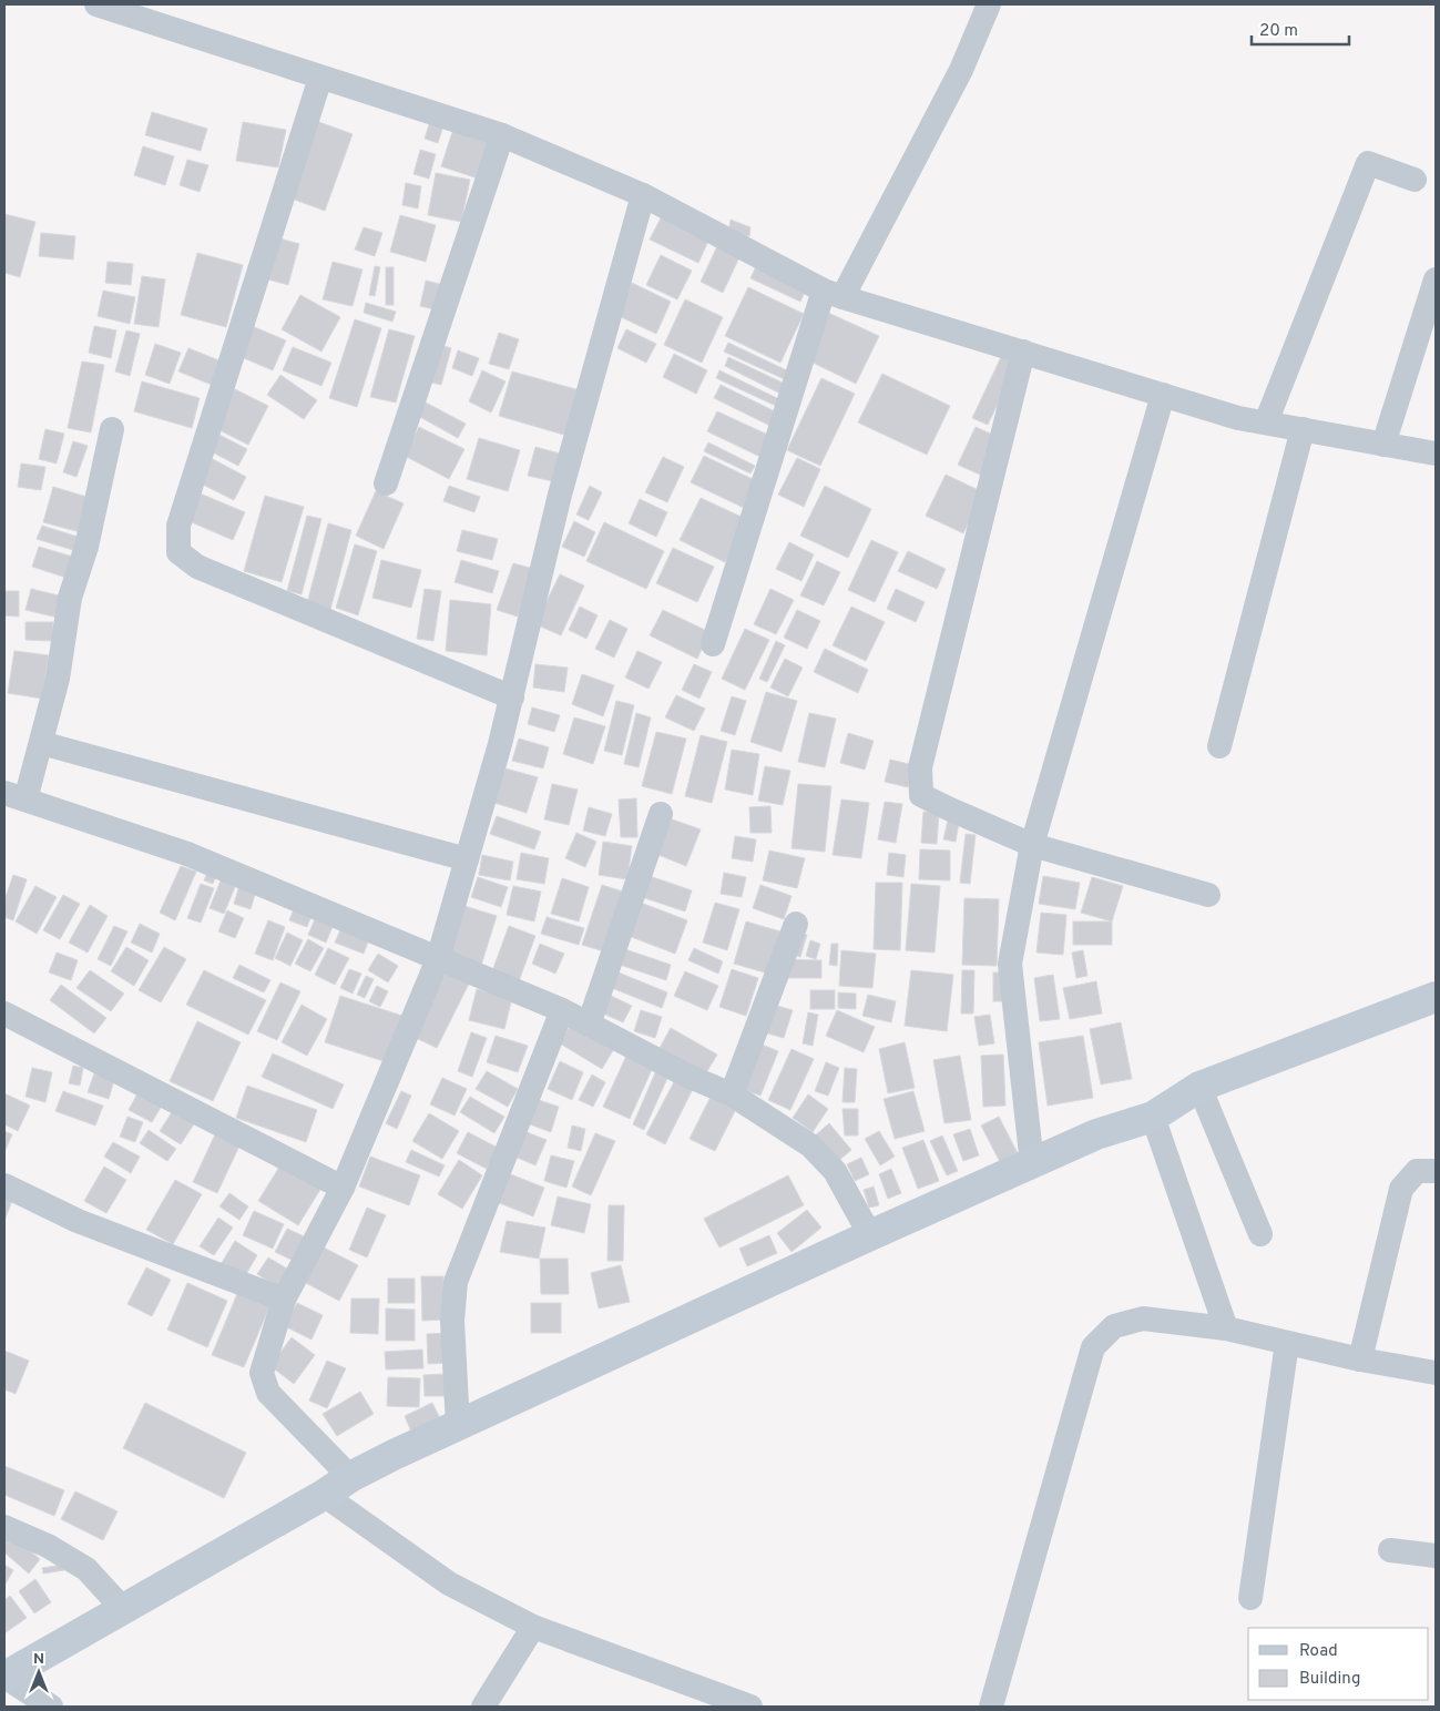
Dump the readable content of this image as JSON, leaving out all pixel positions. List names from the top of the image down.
{
  "legend": ["Road", "Building"],
  "scale_bar": "20 m",
  "north": "top"
}
